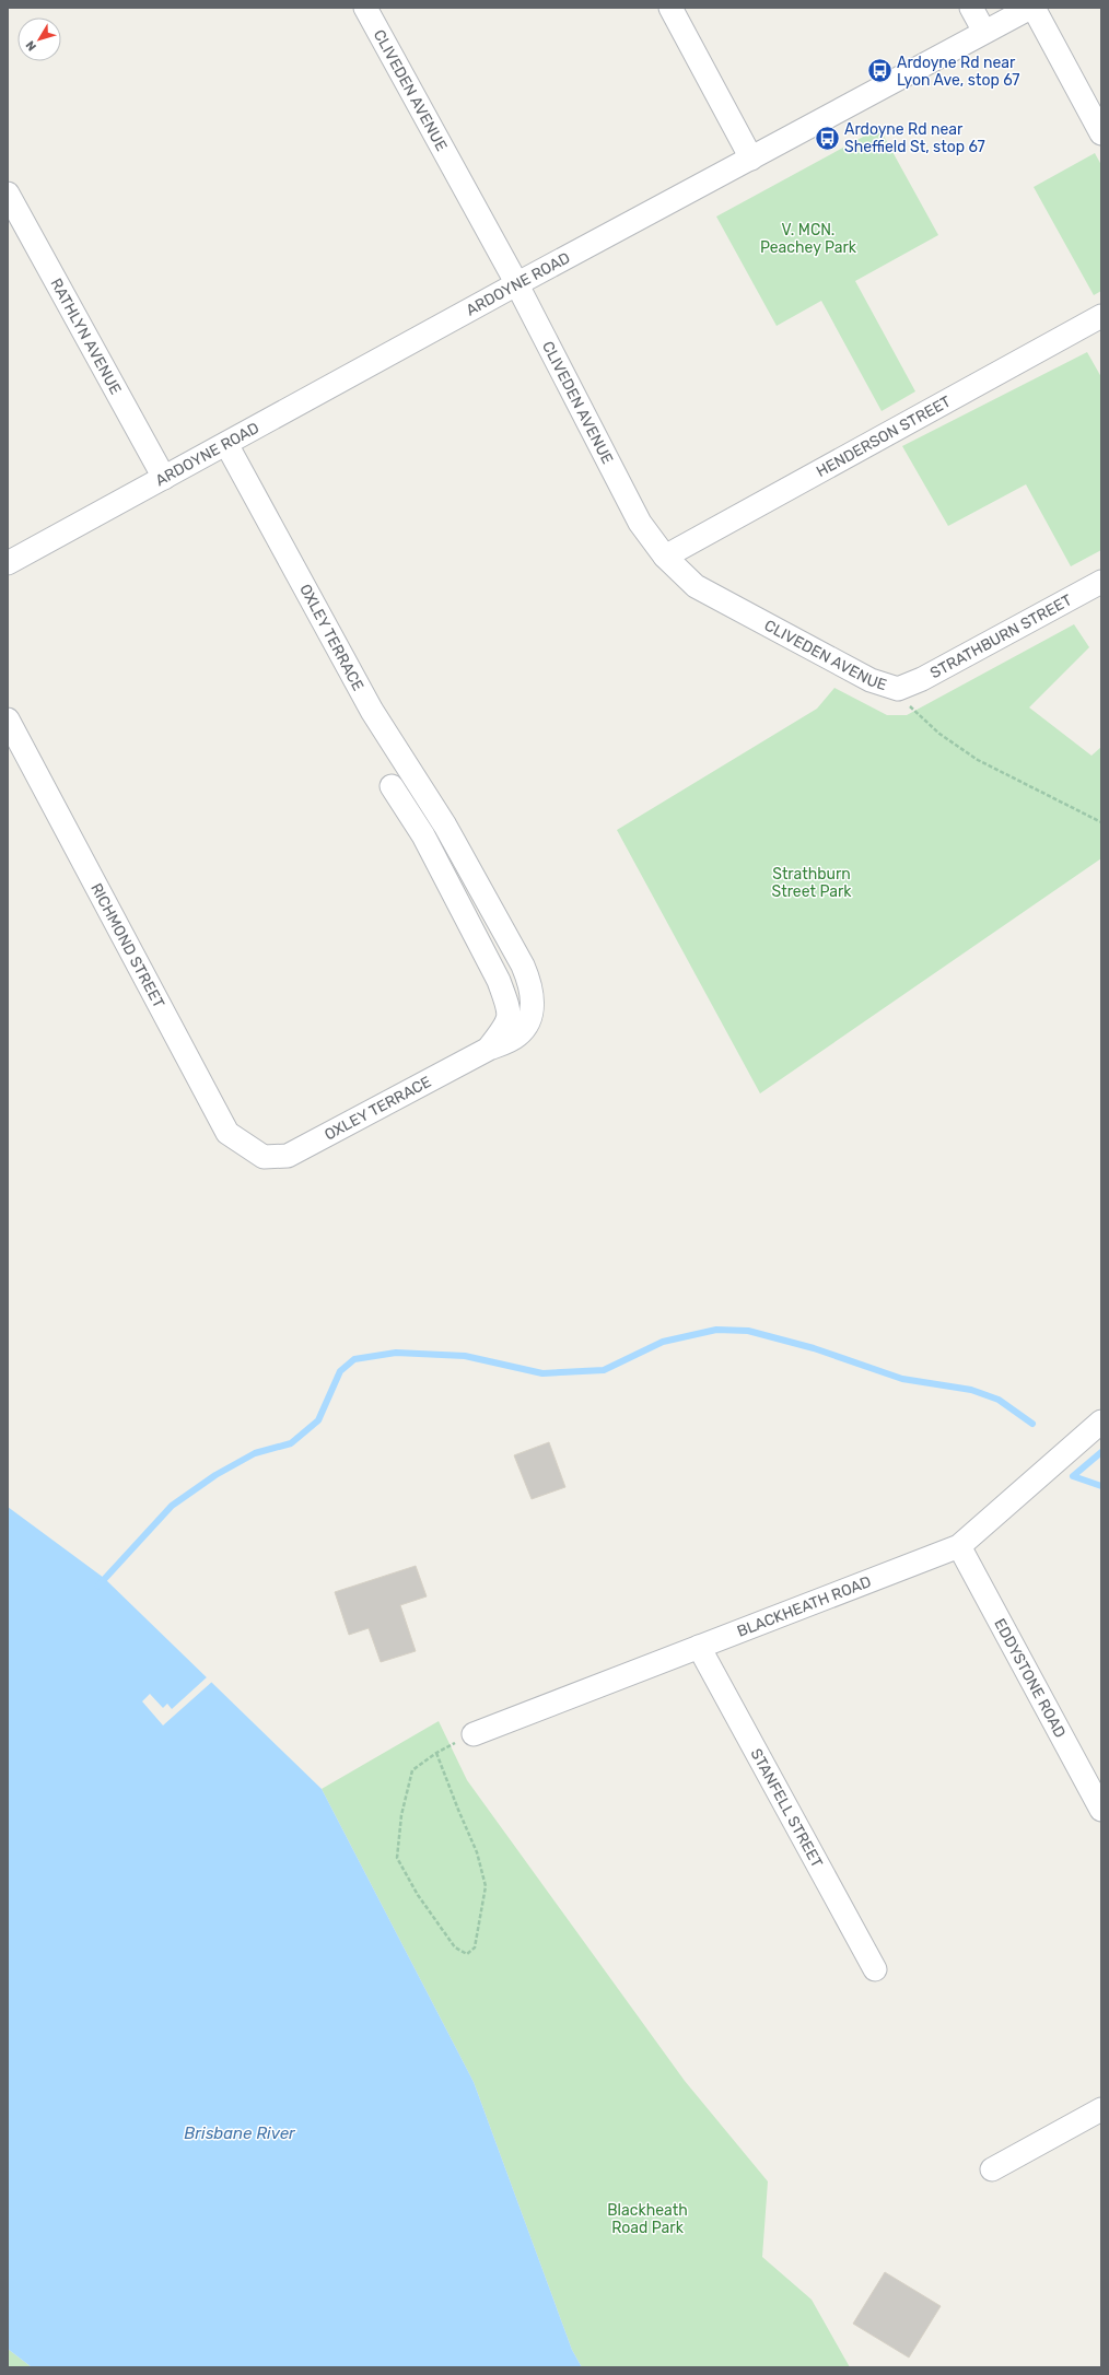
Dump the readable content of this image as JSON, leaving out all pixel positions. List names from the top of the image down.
{
  "streets": {
    "street": [
      "CLIVEDEN AVENUE",
      "ARDOYNE ROAD",
      "RATHLYN AVENUE",
      "HENDERSON STREET",
      "STRATHBURN STREET",
      "OXLEY TERRACE",
      "RICHMOND STREET",
      "BLACKHEATH ROAD",
      "EDDYSTONE ROAD",
      "STANFELL STREET"
    ]
  },
  "crossings": [
    ["CLIVEDEN AVENUE", "ARDOYNE ROAD"],
    ["CLIVEDEN AVENUE", "HENDERSON STREET"],
    ["CLIVEDEN AVENUE", "STRATHBURN STREET"],
    ["ARDOYNE ROAD", "RATHLYN AVENUE"],
    ["ARDOYNE ROAD", "OXLEY TERRACE"],
    ["OXLEY TERRACE", "RICHMOND STREET"],
    ["BLACKHEATH ROAD", "EDDYSTONE ROAD"],
    ["BLACKHEATH ROAD", "STANFELL STREET"]
  ],
  "water": ["Brisbane River"],
  "parks": ["V. MCN. Peachey Park", "Strathburn Street Park", "Blackheath Road Park"],
  "places": {
    "bus stop": ["Ardoyne Rd near Lyon Ave, stop 67", "Ardoyne Rd near Sheffield St, stop 67"]
  },
  "north": "bottom left"
}
